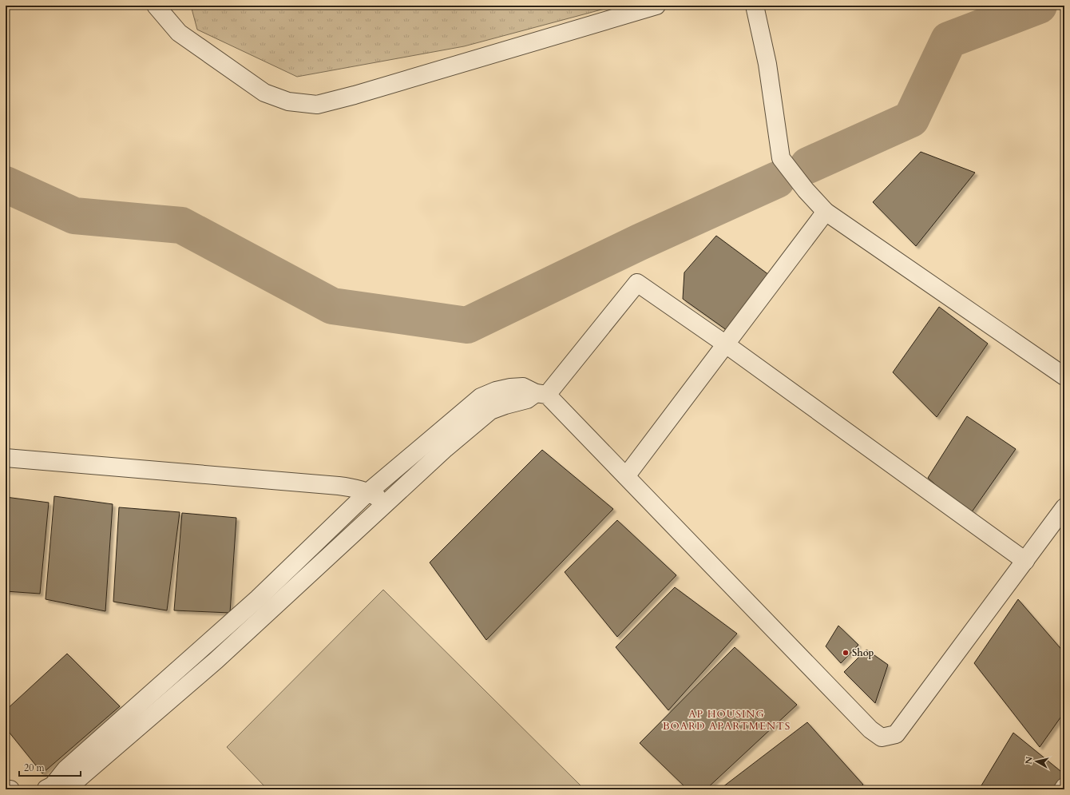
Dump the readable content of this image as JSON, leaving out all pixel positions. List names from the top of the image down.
{
  "districts": ["AP HOUSING BOARD APARTMENTS"],
  "places": ["Shop"],
  "scale_bar": "20 m",
  "north": "left"
}
